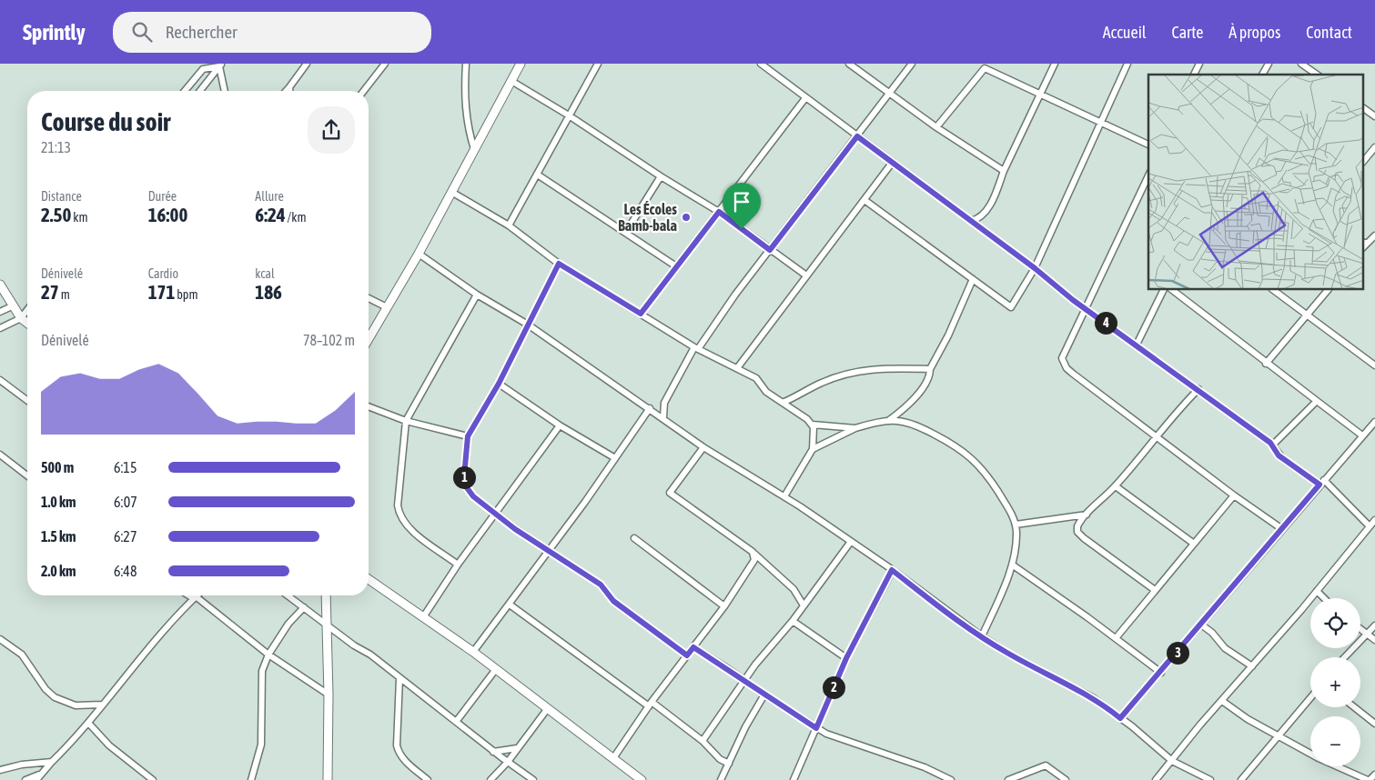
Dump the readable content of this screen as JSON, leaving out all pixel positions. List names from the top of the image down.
{
  "places": ["Les Écoles Bamb-bala"],
  "page": {
    "header": "Sprintly",
    "search": "Rechercher",
    "nav": [
      "Accueil",
      "Carte",
      "À propos",
      "Contact"
    ],
    "heading": ["Course du soir", "21:13"],
    "stats": [
      ["Distance", "2.50 km"],
      ["Durée", "16:00"],
      ["Allure", "6:24 /km"],
      ["Dénivelé", "27 m"],
      ["Cardio", "171 bpm"],
      ["kcal", "186"]
    ],
    "pins": [
      "4",
      "1",
      "3",
      "2"
    ],
    "chart": ["Dénivelé", "78–102 m"],
    "list": [
      {
        "name": "500 m",
        "note": "6:15"
      },
      {
        "name": "1.0 km",
        "note": "6:07"
      },
      {
        "name": "1.5 km",
        "note": "6:27"
      },
      {
        "name": "2.0 km",
        "note": "6:48"
      }
    ],
    "map_buttons": ["+", "−"]
  }
}
